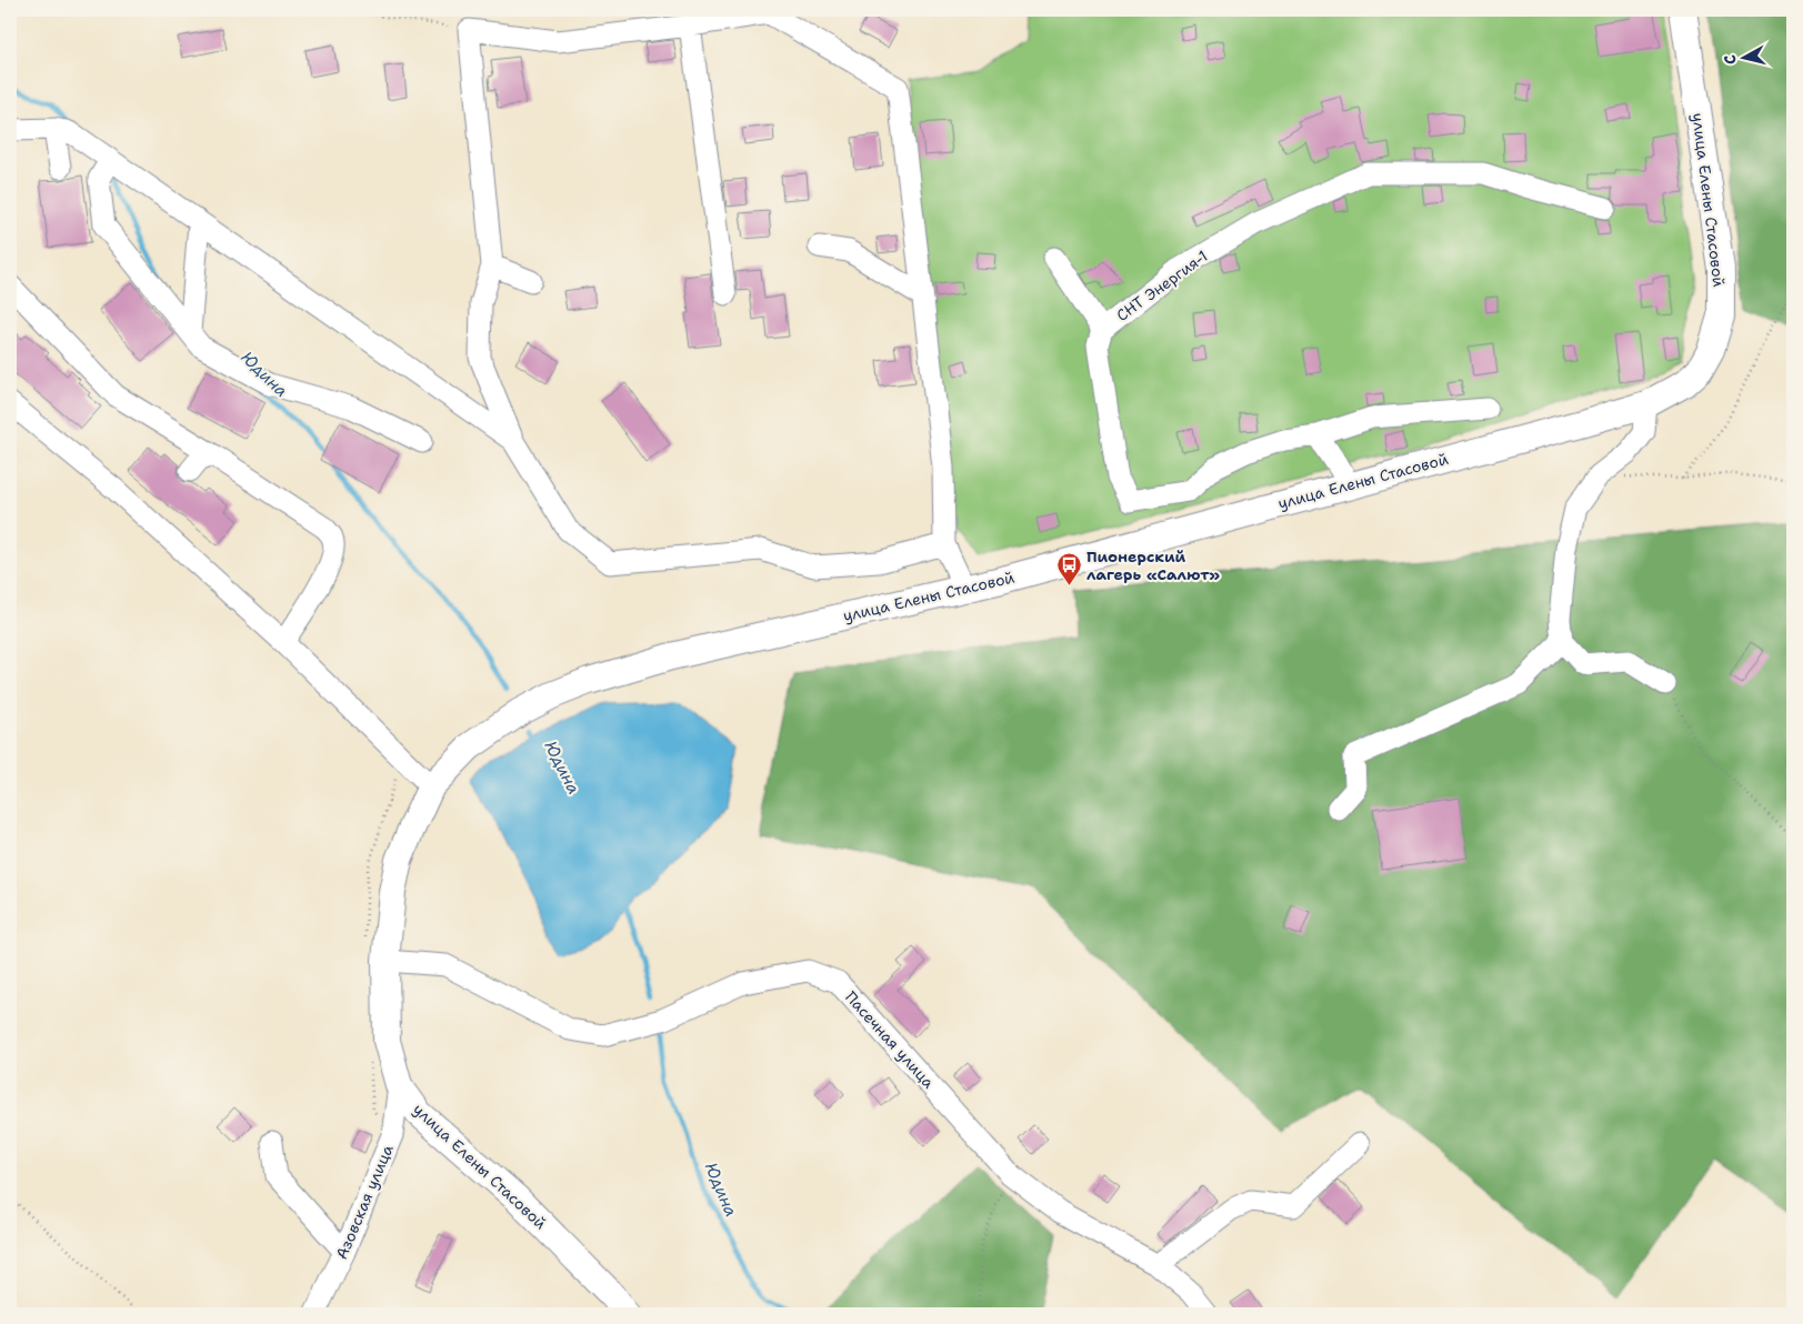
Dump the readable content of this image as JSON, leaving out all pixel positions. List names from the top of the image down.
{
  "streets": {
    "main road": ["улица Елены Стасовой"],
    "street": ["СНТ Энергия-1", "Пасечная улица", "Азовская улица"]
  },
  "crossings": [
    ["улица Елены Стасовой", "Пасечная улица"],
    ["улица Елены Стасовой", "Азовская улица"]
  ],
  "water": ["Юдина"],
  "places": {
    "bus stop": ["Пионерский лагерь «Салют»"]
  },
  "north": "left"
}
